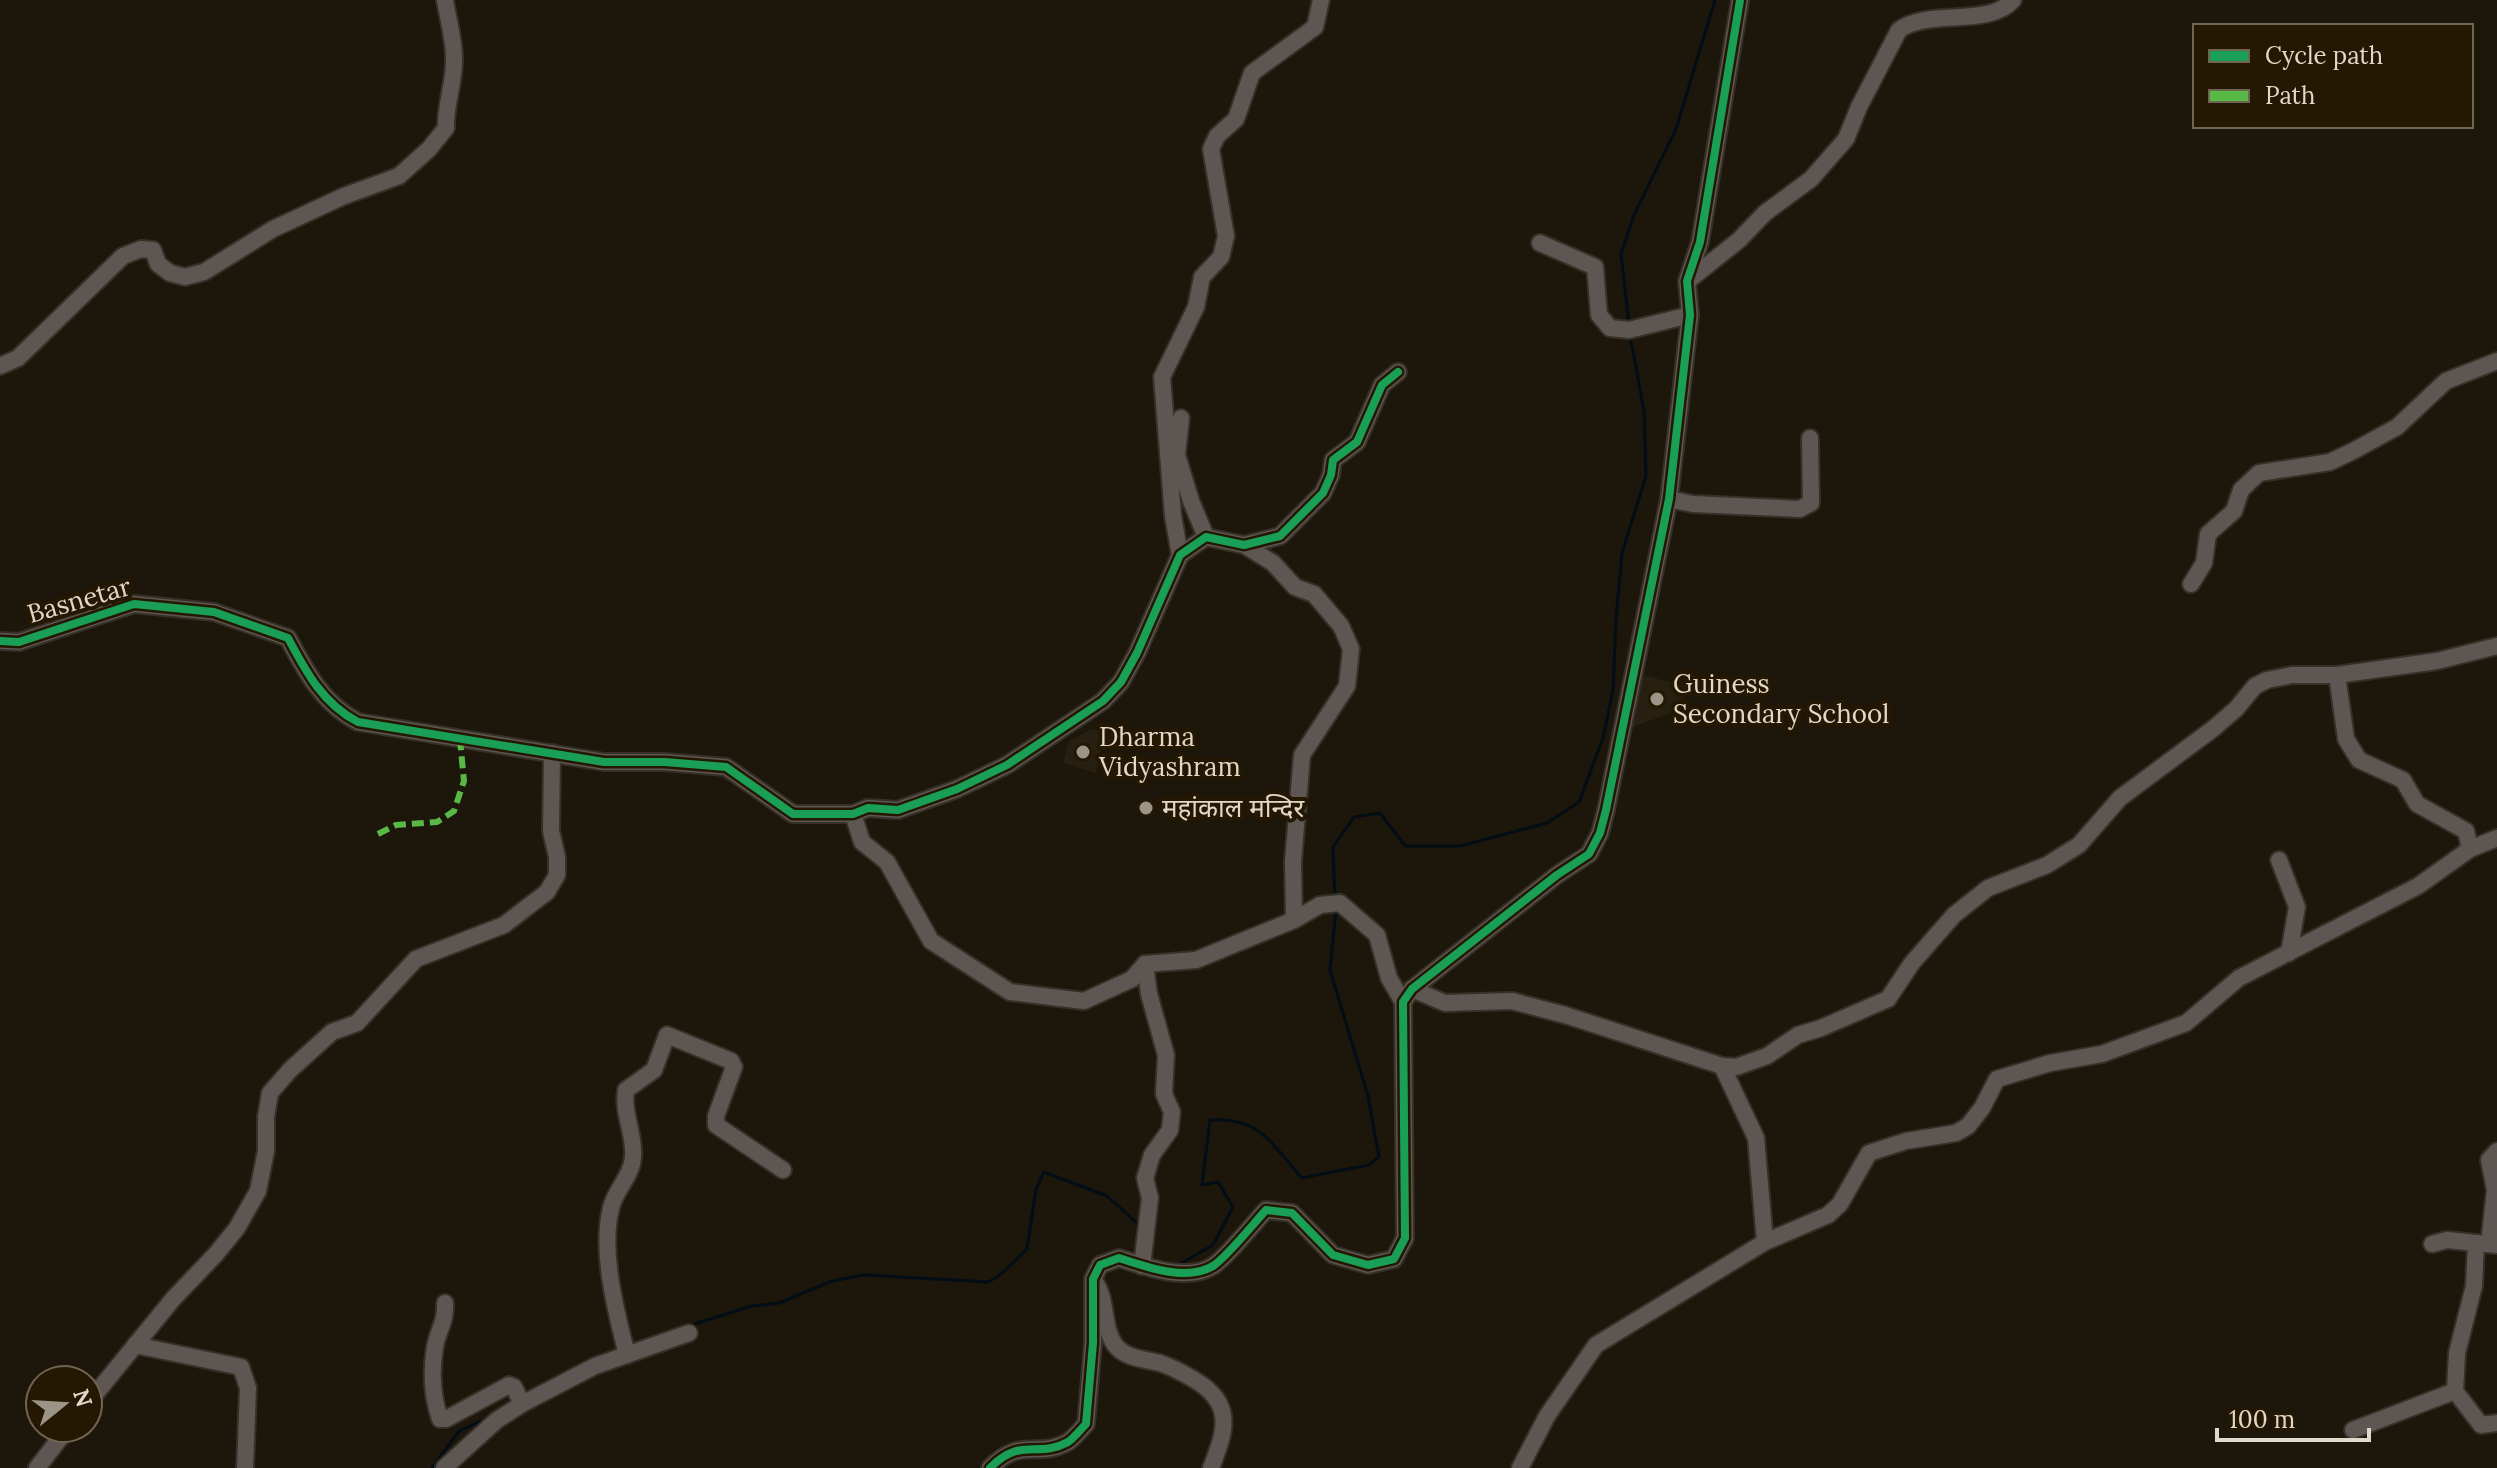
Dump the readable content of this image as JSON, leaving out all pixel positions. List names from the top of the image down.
{
  "streets": {
    "street": ["Basnetar"]
  },
  "places": ["Guiness Secondary School", "Dharma Vidyashram", "महांकाल मन्दिर"],
  "legend": ["Cycle path", "Path"],
  "scale_bar": "100 m",
  "north": "right"
}
